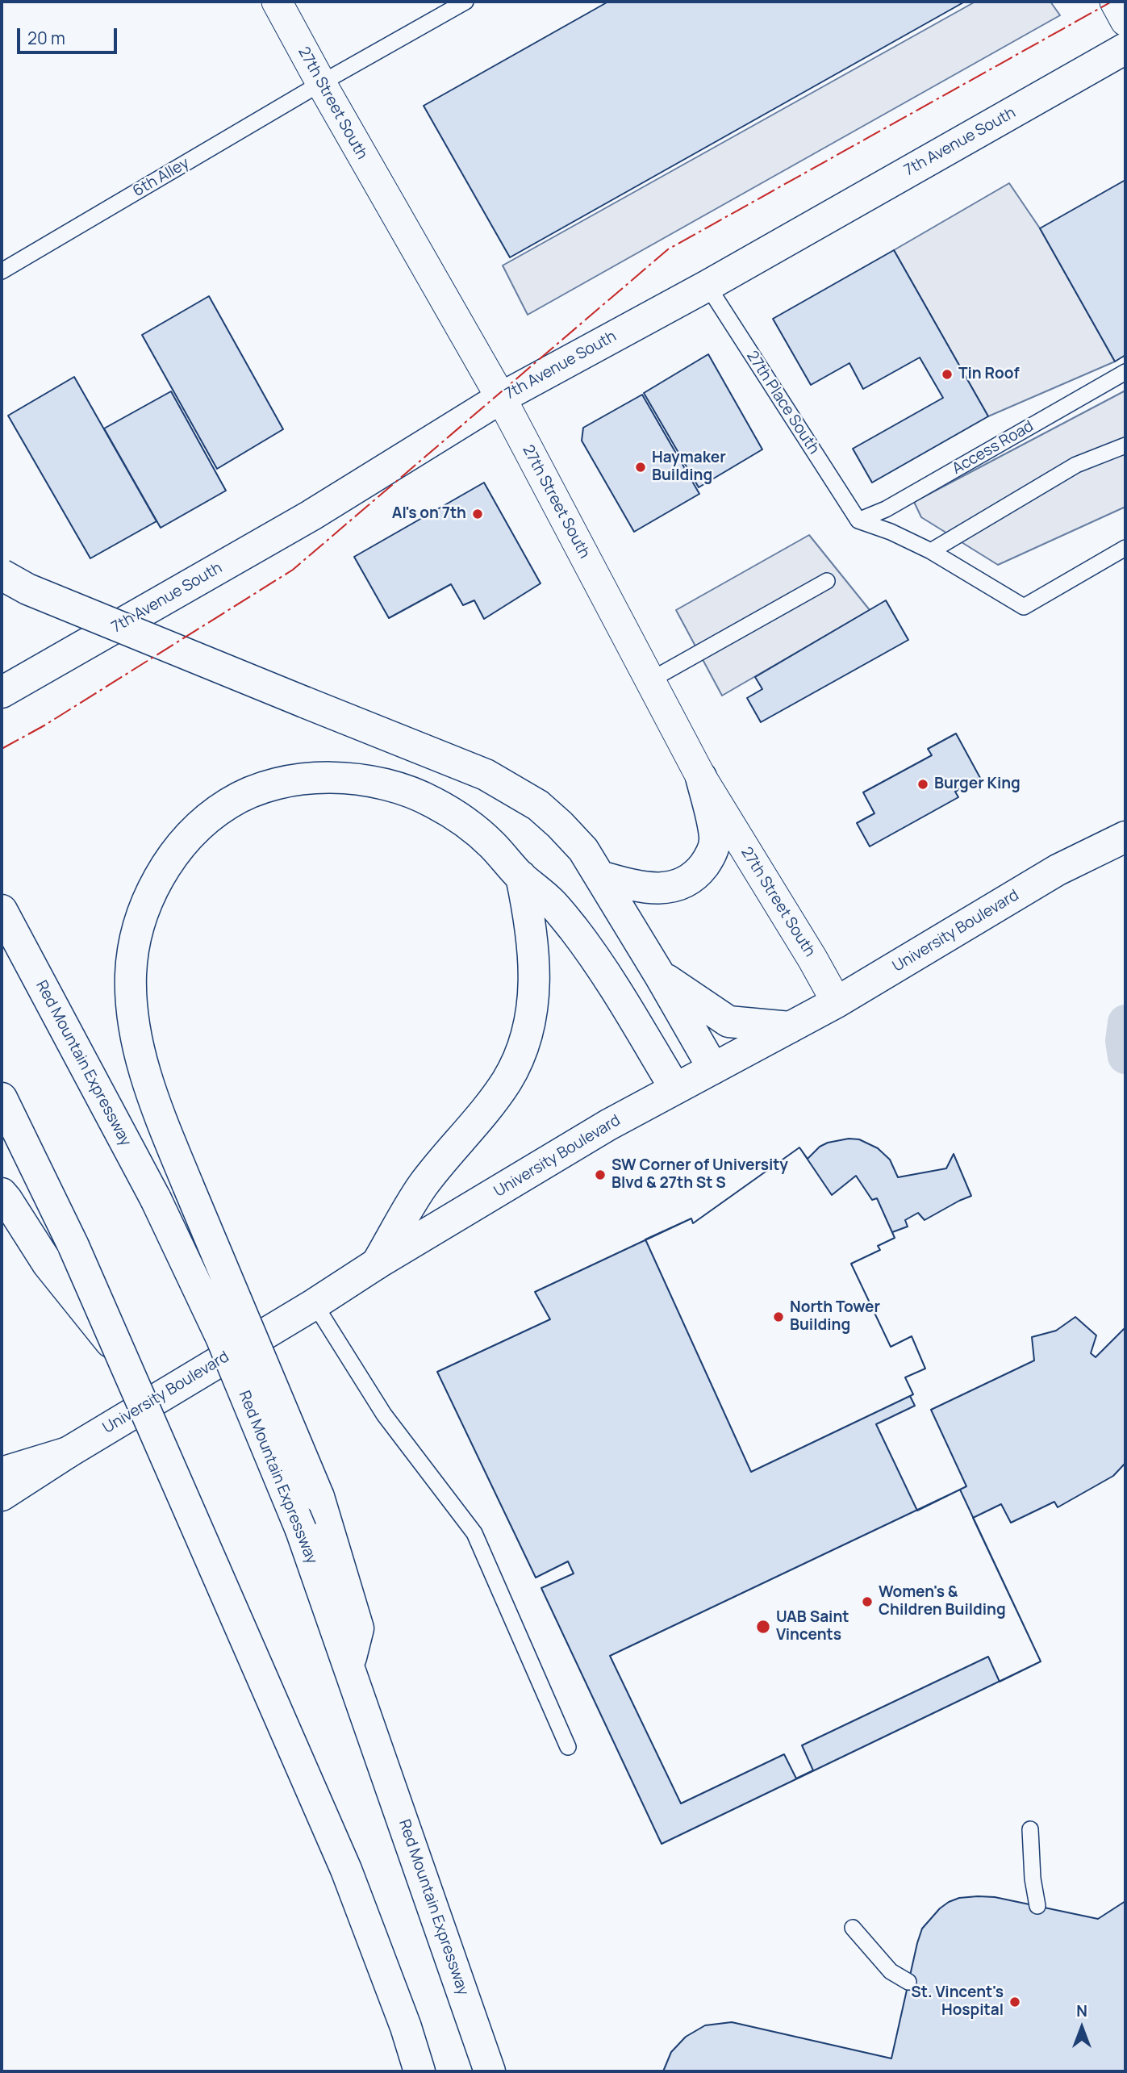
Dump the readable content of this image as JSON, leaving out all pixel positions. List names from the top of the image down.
{
  "streets": {
    "main road": ["7th Avenue South", "University Boulevard", "Red Mountain Expressway"],
    "street": ["27th Street South"],
    "lane": ["6th Alley", "27th Place South", "Access Road"]
  },
  "crossings": [
    ["27th Street South", "7th Avenue South"],
    ["27th Street South", "6th Alley"],
    ["27th Street South", "University Boulevard"],
    ["7th Avenue South", "27th Place South"],
    ["27th Place South", "Access Road"]
  ],
  "places": [
    "Tin Roof",
    "Haymaker Building",
    "Al's on 7th",
    "Burger King",
    "SW Corner of University Blvd & 27th St S",
    "North Tower Building",
    "Women's & Children Building",
    "UAB Saint Vincents",
    "St. Vincent's Hospital"
  ],
  "scale_bar": "20 m",
  "north": "top"
}
